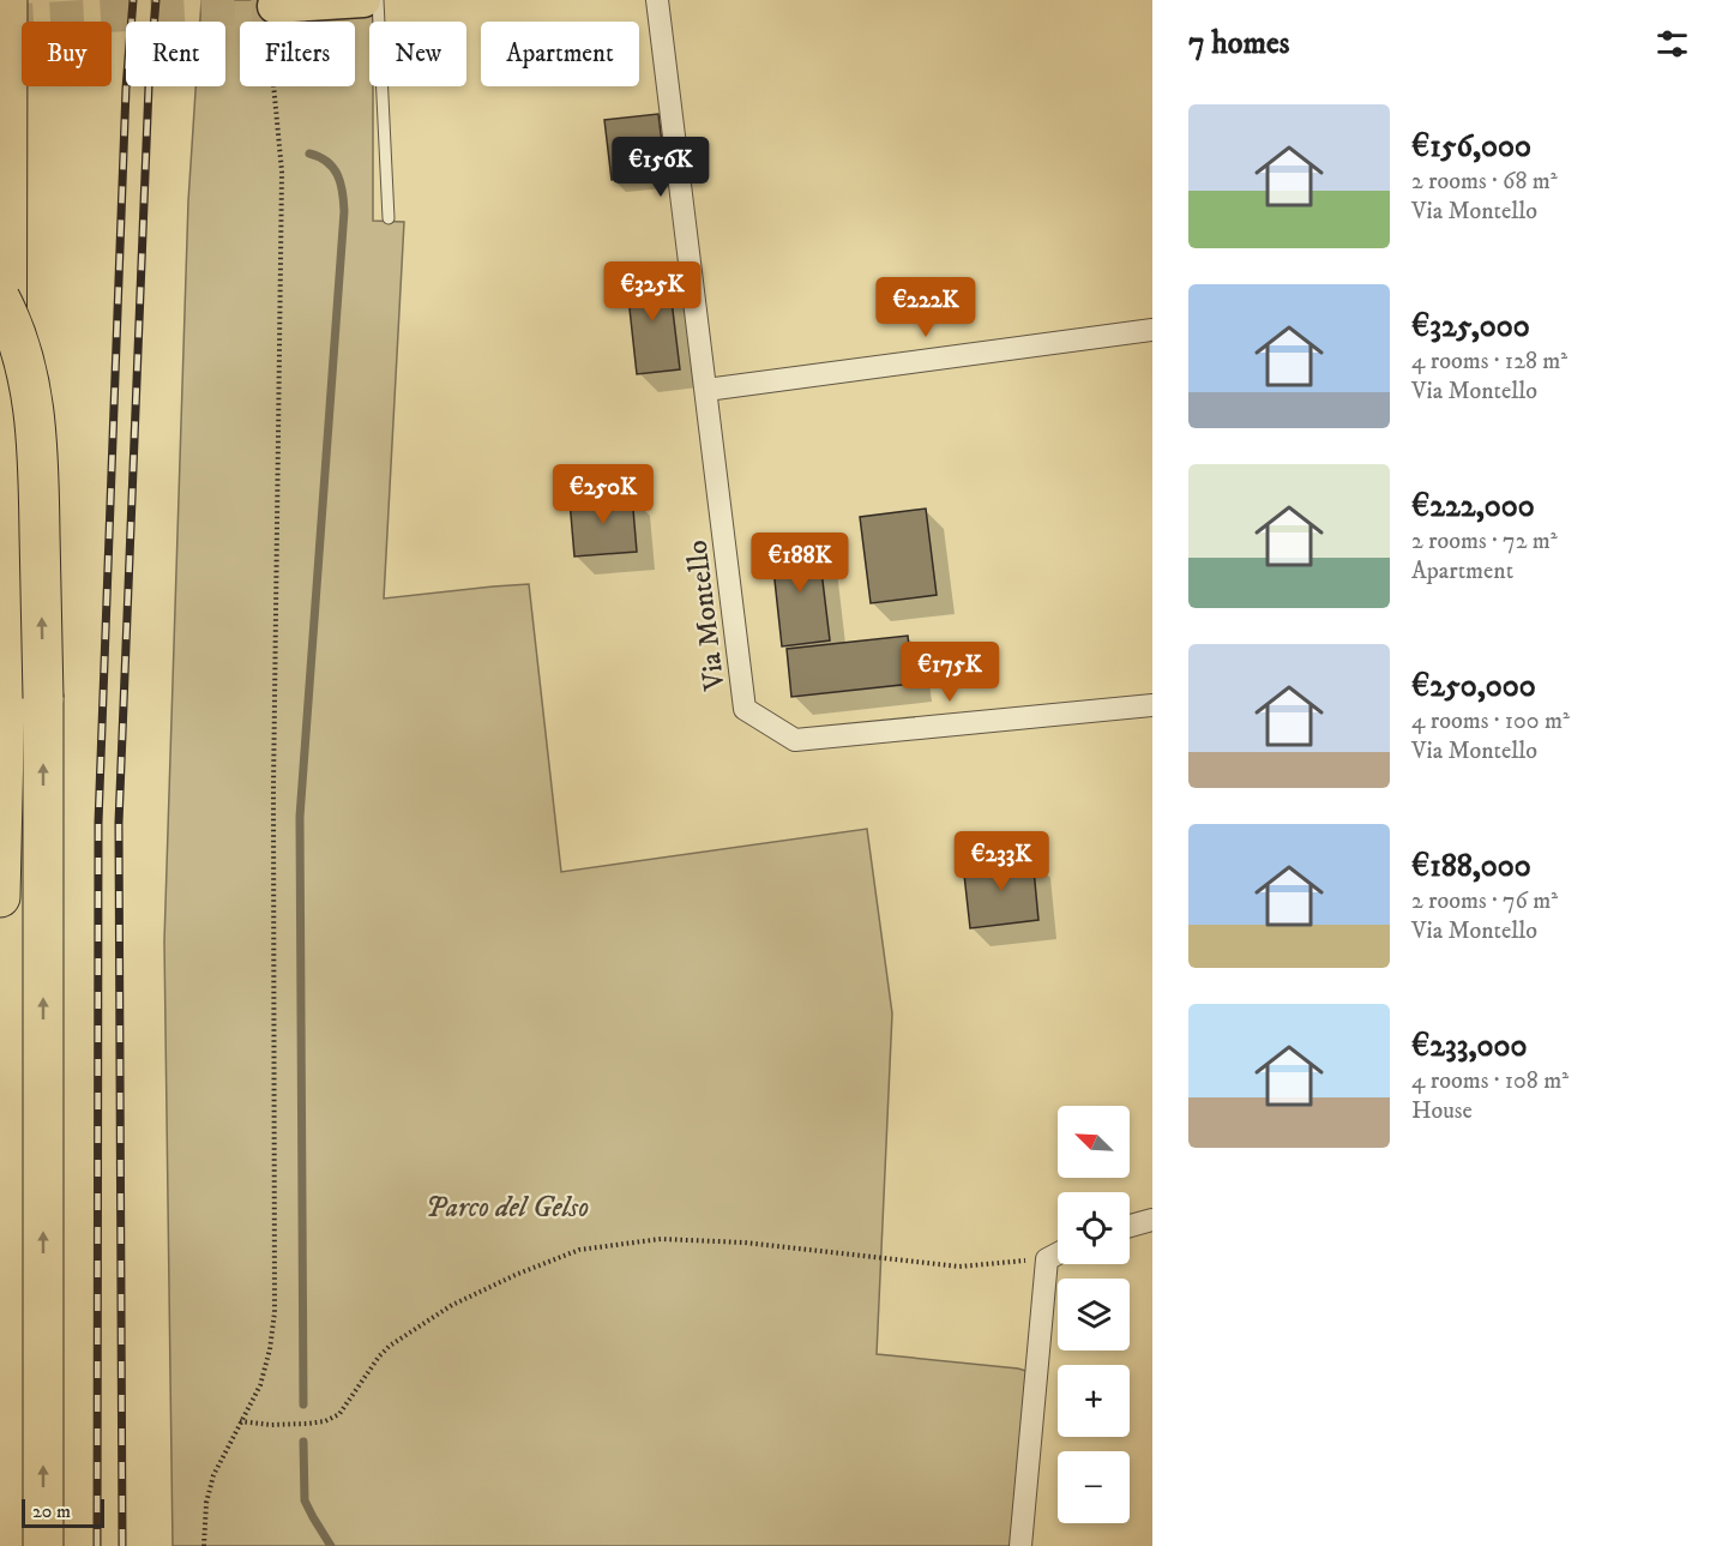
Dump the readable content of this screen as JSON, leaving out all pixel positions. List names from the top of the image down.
{
  "streets": {
    "street": ["Via Montello"]
  },
  "parks": ["Parco del Gelso"],
  "scale_bar": "20 m",
  "north": "top left",
  "page": {
    "heading": "7 homes",
    "chip": [
      "Buy",
      "Rent",
      "Filters",
      "New",
      "Apartment"
    ],
    "list": [
      {
        "name": "€156,000",
        "note": "2 rooms · 68 m² · Via Montello"
      },
      {
        "name": "€325,000",
        "note": "4 rooms · 128 m² · Via Montello"
      },
      {
        "name": "€222,000",
        "note": "2 rooms · 72 m² · Apartment"
      },
      {
        "name": "€250,000",
        "note": "4 rooms · 100 m² · Via Montello"
      },
      {
        "name": "€188,000",
        "note": "2 rooms · 76 m² · Via Montello"
      },
      {
        "name": "€233,000",
        "note": "4 rooms · 108 m² · House"
      }
    ],
    "price": [
      "€156K",
      "€325K",
      "€222K",
      "€250K",
      "€188K",
      "€175K",
      "€233K"
    ],
    "map_buttons": ["+", "−"],
    "scale": "20 m"
  }
}
